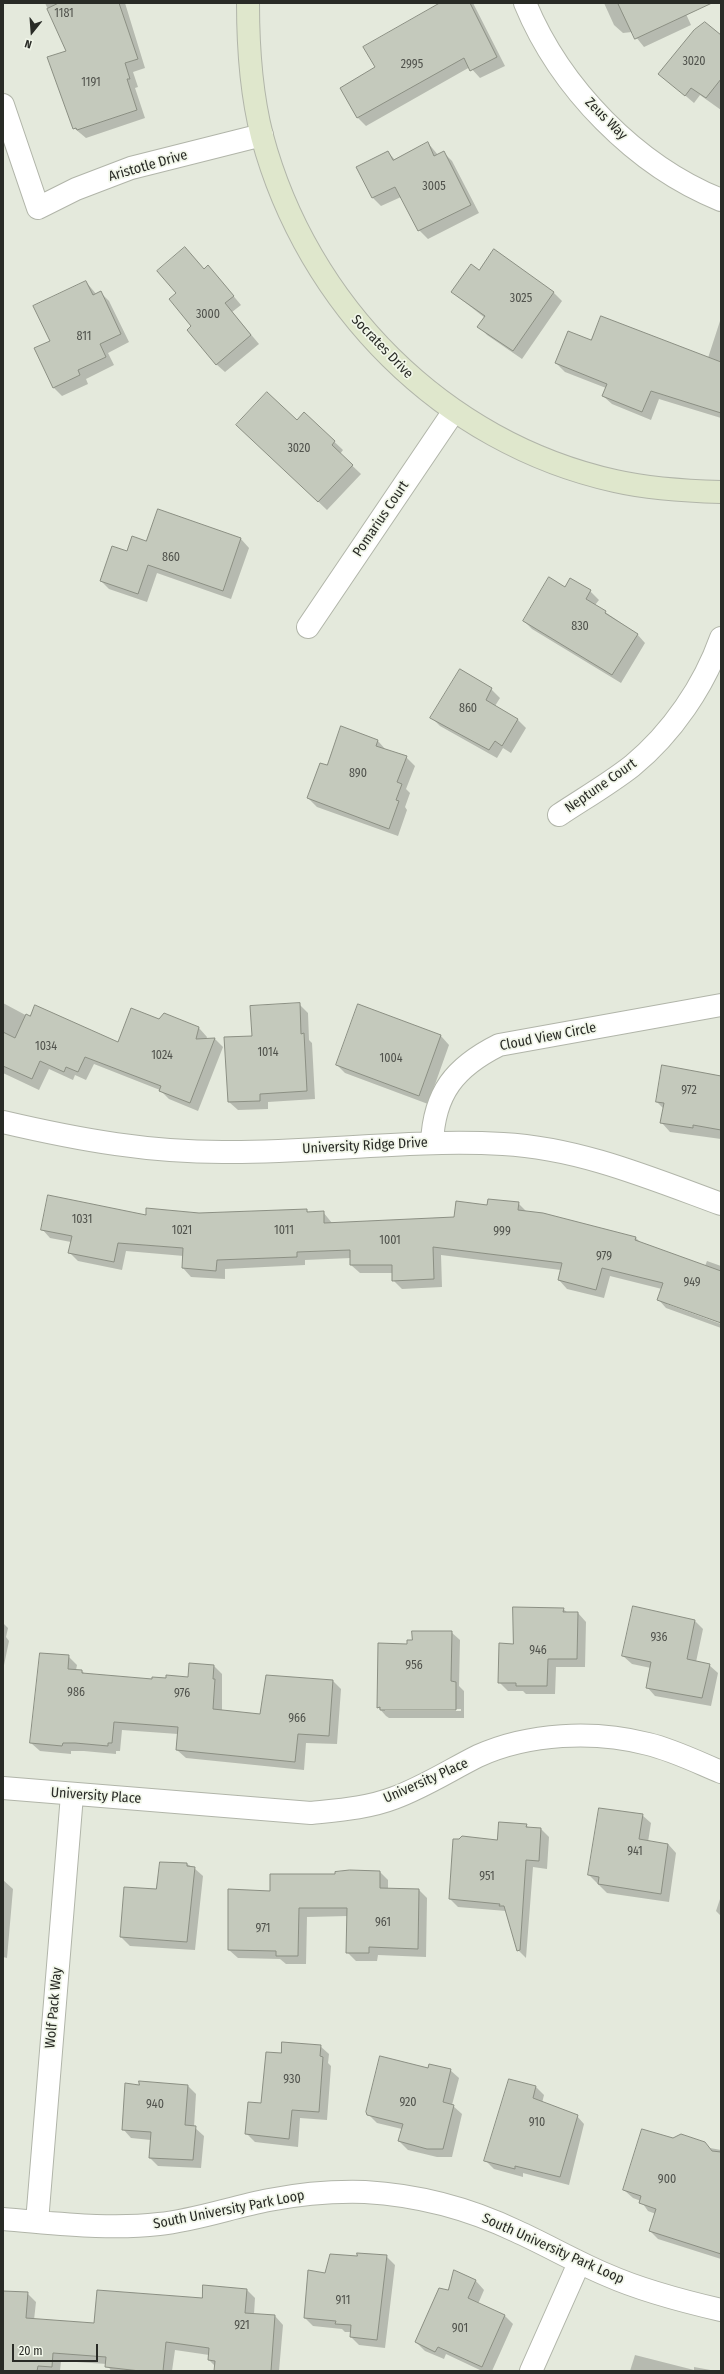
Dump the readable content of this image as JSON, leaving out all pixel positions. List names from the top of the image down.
{
  "streets": {
    "street": [
      "Zeus Way",
      "Aristotle Drive",
      "Socrates Drive",
      "Pomarius Court",
      "Neptune Court",
      "Cloud View Circle",
      "University Ridge Drive",
      "University Place",
      "Wolf Pack Way",
      "South University Park Loop"
    ]
  },
  "crossings": [
    ["Aristotle Drive", "Socrates Drive"],
    ["Socrates Drive", "Pomarius Court"],
    ["Cloud View Circle", "University Ridge Drive"],
    ["University Place", "Wolf Pack Way"],
    ["Wolf Pack Way", "South University Park Loop"]
  ],
  "house_numbers": [
    "1181",
    "3020",
    "2995",
    "1191",
    "3005",
    "3025",
    "3000",
    "811",
    "3020",
    "860",
    "830",
    "860",
    "890",
    "1034",
    "1014",
    "1024",
    "1004",
    "972",
    "1031",
    "1021",
    "1011",
    "999",
    "1001",
    "979",
    "949",
    "936",
    "946",
    "956",
    "986",
    "976",
    "966",
    "941",
    "951",
    "961",
    "971",
    "930",
    "920",
    "940",
    "910",
    "900",
    "911",
    "921",
    "901"
  ],
  "scale_bar": "20 m",
  "north": "bottom"
}
